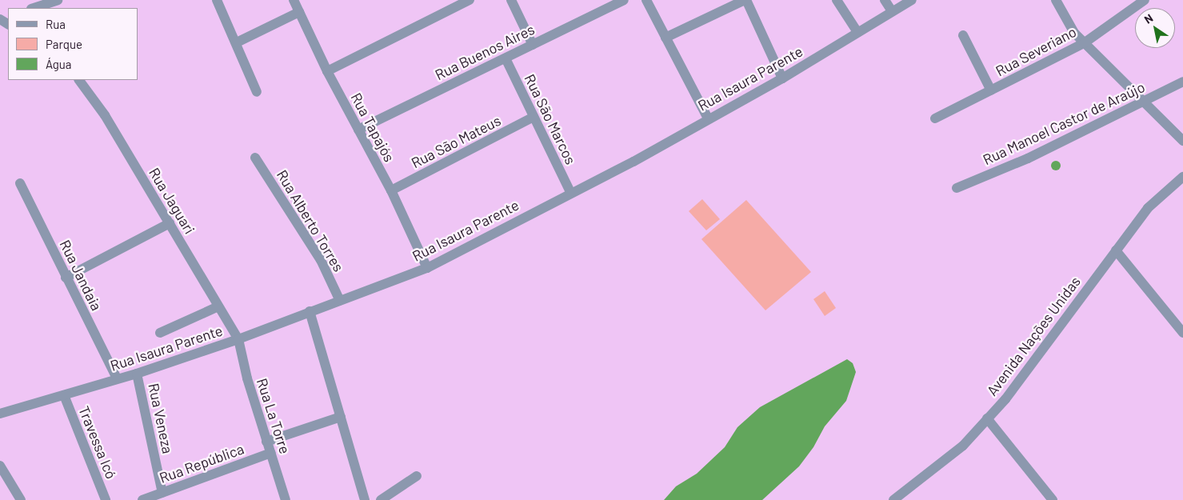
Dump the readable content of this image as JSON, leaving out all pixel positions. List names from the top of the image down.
{
  "streets": {
    "street": [
      "Rua Severiano",
      "Rua Buenos Aires",
      "Rua Isaura Parente",
      "Rua São Marcos",
      "Rua Manoel Castor de Araújo",
      "Rua Tapajós",
      "Rua São Mateus",
      "Rua Jaguari",
      "Rua Alberto Torres",
      "Rua Jandaia",
      "Avenida Nações Unidas",
      "Rua La Torre",
      "Rua Veneza",
      "Travessa Icó",
      "Rua República"
    ]
  },
  "crossings": [
    ["Rua Buenos Aires", "Rua São Marcos"],
    ["Rua Buenos Aires", "Rua Tapajós"],
    ["Rua Isaura Parente", "Rua São Marcos"],
    ["Rua Isaura Parente", "Rua Tapajós"],
    ["Rua Isaura Parente", "Rua Jaguari"],
    ["Rua Isaura Parente", "Rua Alberto Torres"],
    ["Rua Isaura Parente", "Rua Jandaia"],
    ["Rua Isaura Parente", "Rua La Torre"],
    ["Rua Isaura Parente", "Rua Veneza"],
    ["Rua Isaura Parente", "Travessa Icó"],
    ["Rua São Marcos", "Rua São Mateus"],
    ["Rua Tapajós", "Rua São Mateus"],
    ["Rua Jaguari", "Rua La Torre"],
    ["Rua La Torre", "Rua República"],
    ["Rua Veneza", "Rua República"]
  ],
  "legend": ["Rua", "Parque", "Água"],
  "north": "top left"
}
